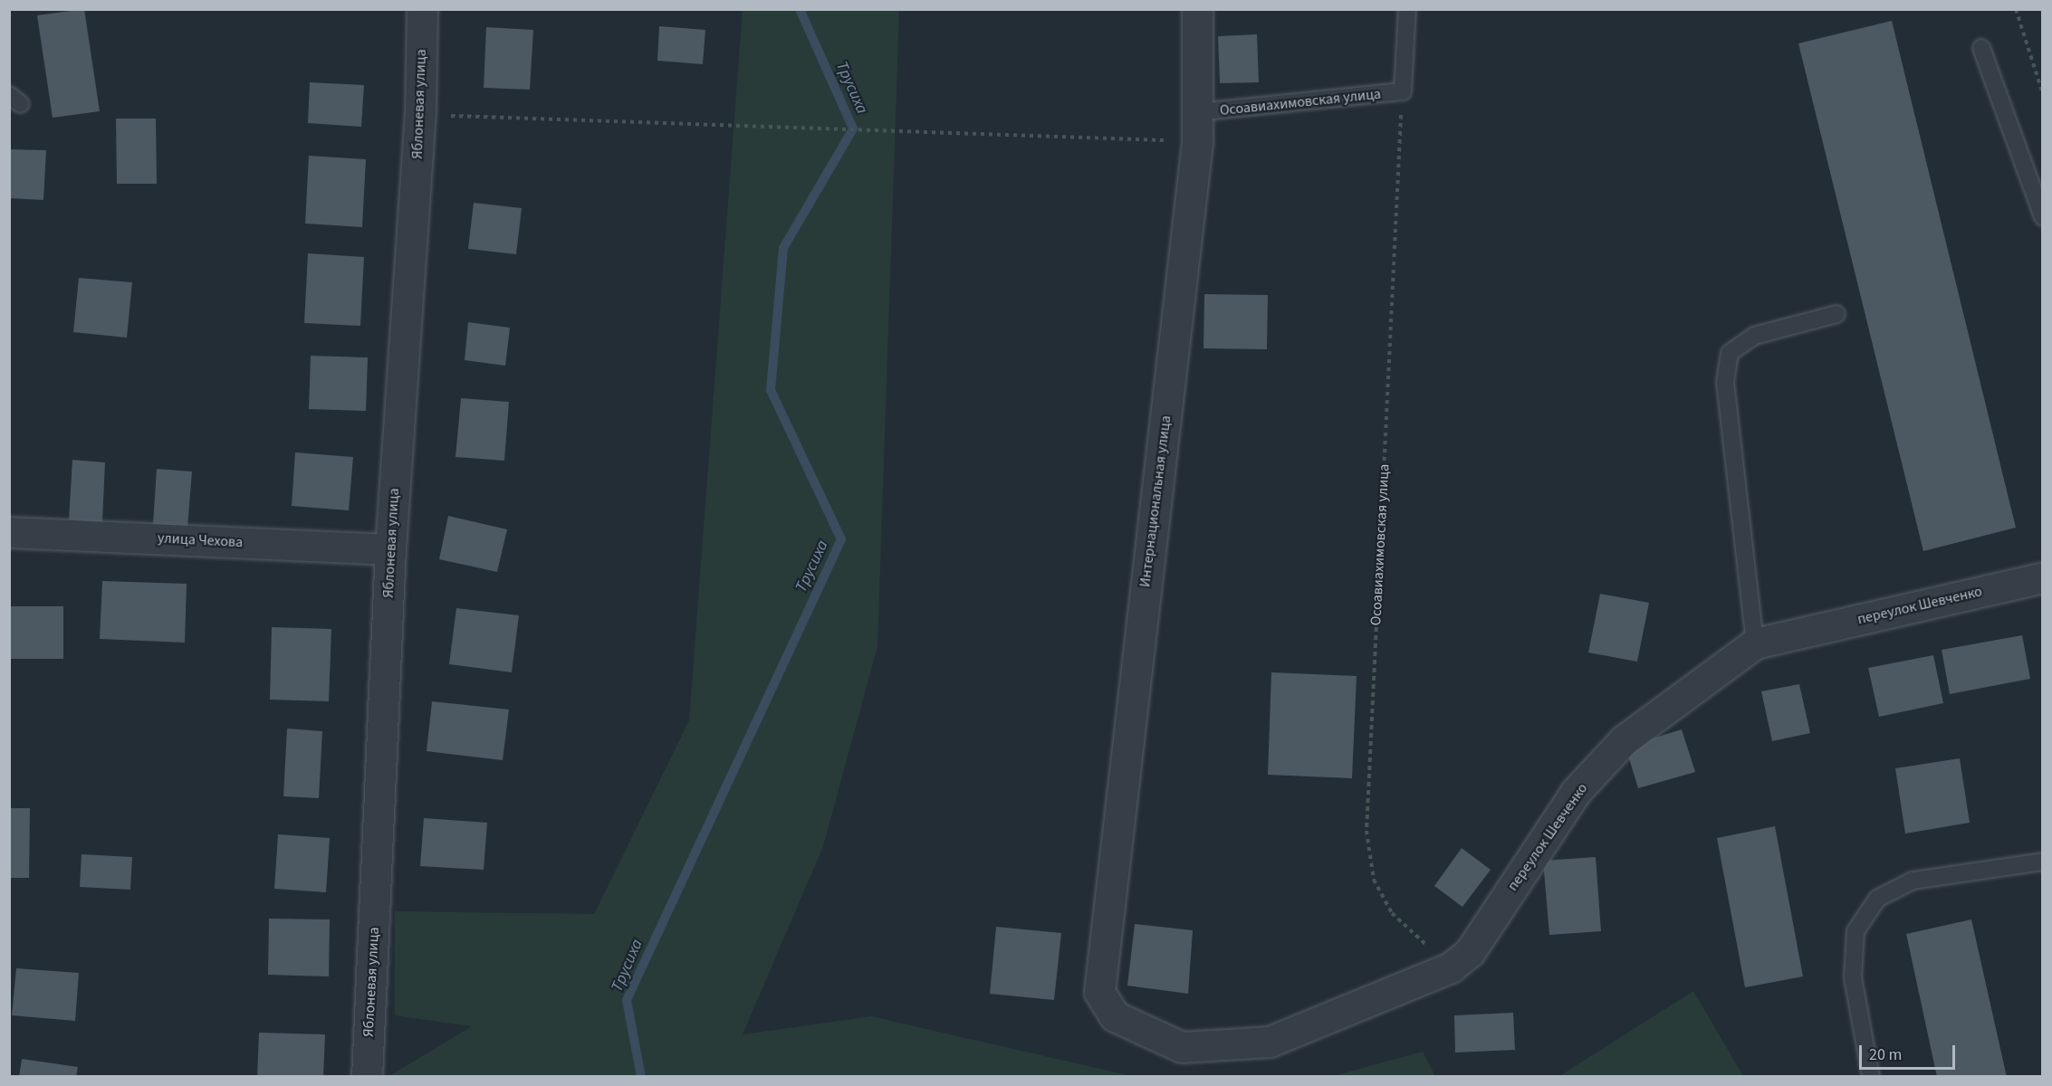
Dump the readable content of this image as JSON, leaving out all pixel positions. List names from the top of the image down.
{
  "streets": {
    "street": [
      "Яблоневая улица",
      "Интернациональная улица",
      "улица Чехова",
      "переулок Шевченко"
    ],
    "lane": ["Осоавиахимовская улица"]
  },
  "crossings": [
    ["Осоавиахимовская улица", "Интернациональная улица"],
    ["Осоавиахимовская улица", "переулок Шевченко"],
    ["Яблоневая улица", "улица Чехова"],
    ["Интернациональная улица", "переулок Шевченко"]
  ],
  "water": ["Трусиха"],
  "scale_bar": "20 m"
}
